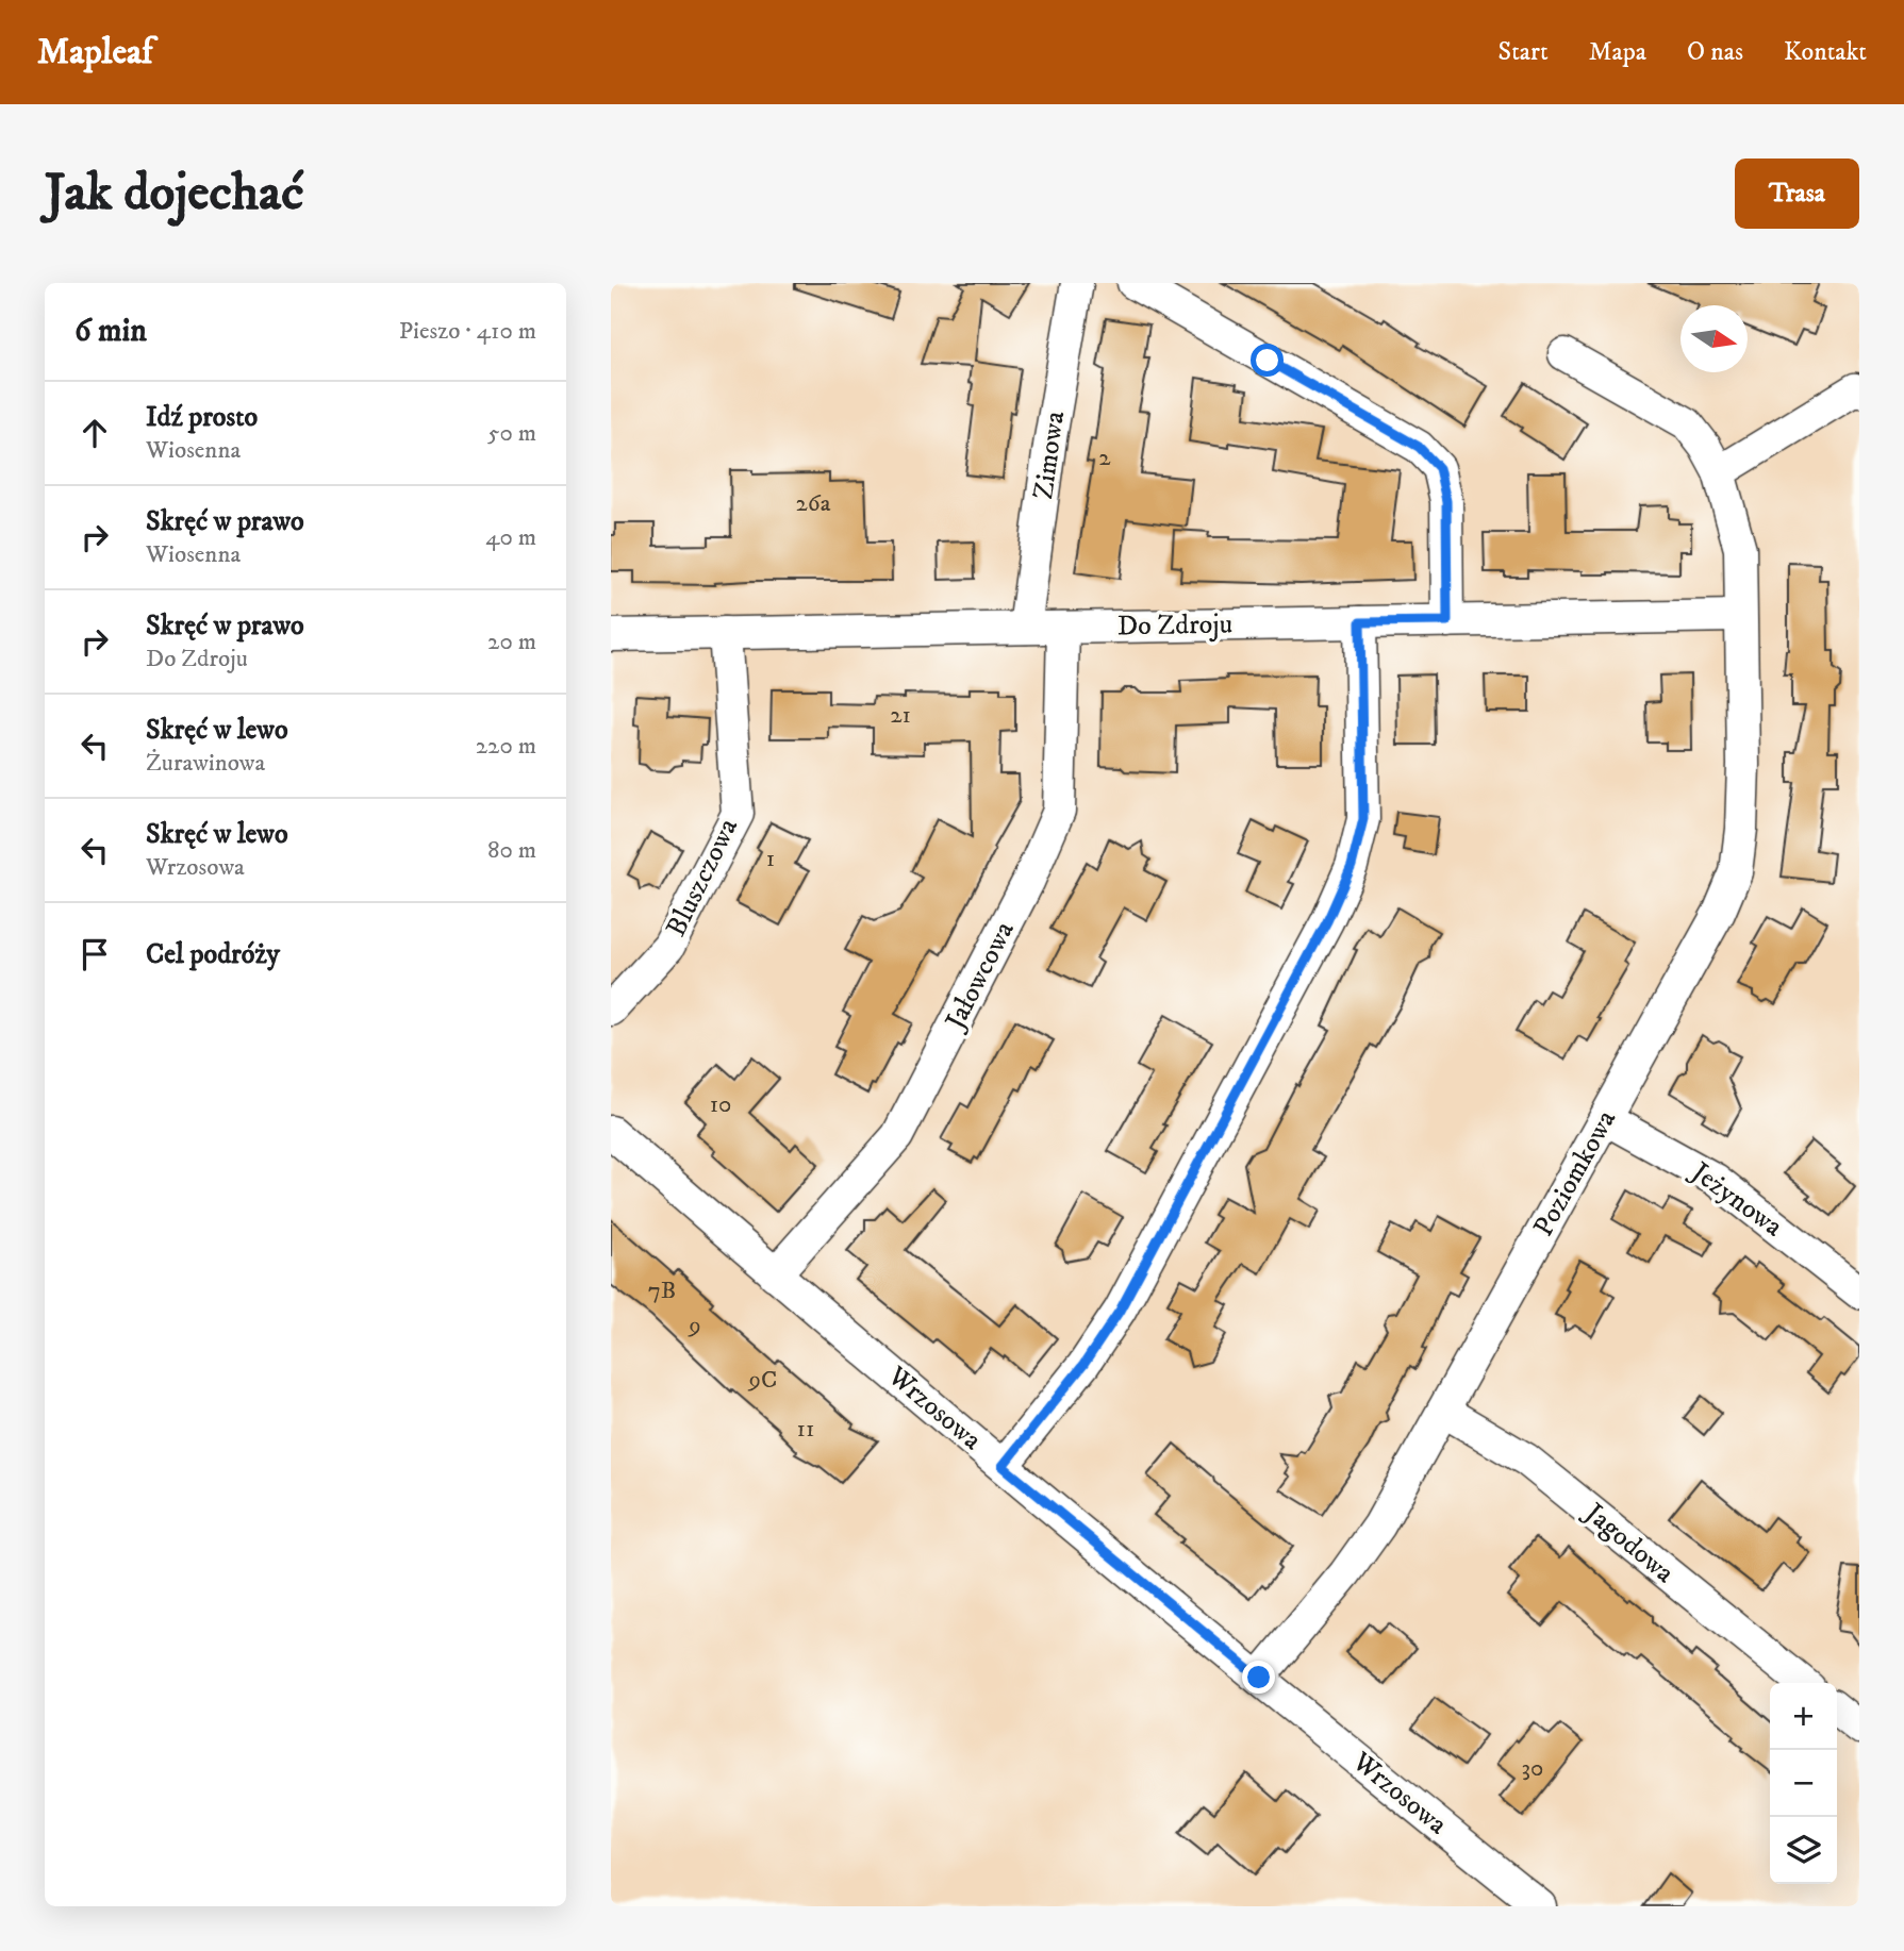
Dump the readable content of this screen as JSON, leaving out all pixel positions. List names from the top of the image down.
{
  "streets": {
    "street": [
      "Zimowa",
      "Do Zdroju",
      "Bluszczowa",
      "Jałowcowa",
      "Poziomkowa",
      "Jeżynowa",
      "Wrzosowa",
      "Jagodowa"
    ]
  },
  "crossings": [
    ["Zimowa", "Do Zdroju"],
    ["Do Zdroju", "Bluszczowa"],
    ["Do Zdroju", "Jałowcowa"],
    ["Do Zdroju", "Poziomkowa"],
    ["Jałowcowa", "Wrzosowa"],
    ["Poziomkowa", "Jeżynowa"],
    ["Poziomkowa", "Wrzosowa"],
    ["Poziomkowa", "Jagodowa"]
  ],
  "house_numbers": [
    "2",
    "26a",
    "21",
    "1",
    "10",
    "7B",
    "9",
    "9C",
    "11",
    "30"
  ],
  "north": "right",
  "page": {
    "header": "Mapleaf",
    "nav": [
      "Start",
      "Mapa",
      "O nas",
      "Kontakt"
    ],
    "buttons": "Trasa",
    "title": "Jak dojechać",
    "heading": ["6 min", "Pieszo · 410 m"],
    "list": [
      ["Idź prosto", "Wiosenna", "50 m"],
      ["Skręć w prawo", "Wiosenna", "40 m"],
      ["Skręć w prawo", "Do Zdroju", "20 m"],
      ["Skręć w lewo", "Żurawinowa", "220 m"],
      ["Skręć w lewo", "Wrzosowa", "80 m"],
      "Cel podróży"
    ],
    "map_buttons": ["+", "−"]
  }
}
